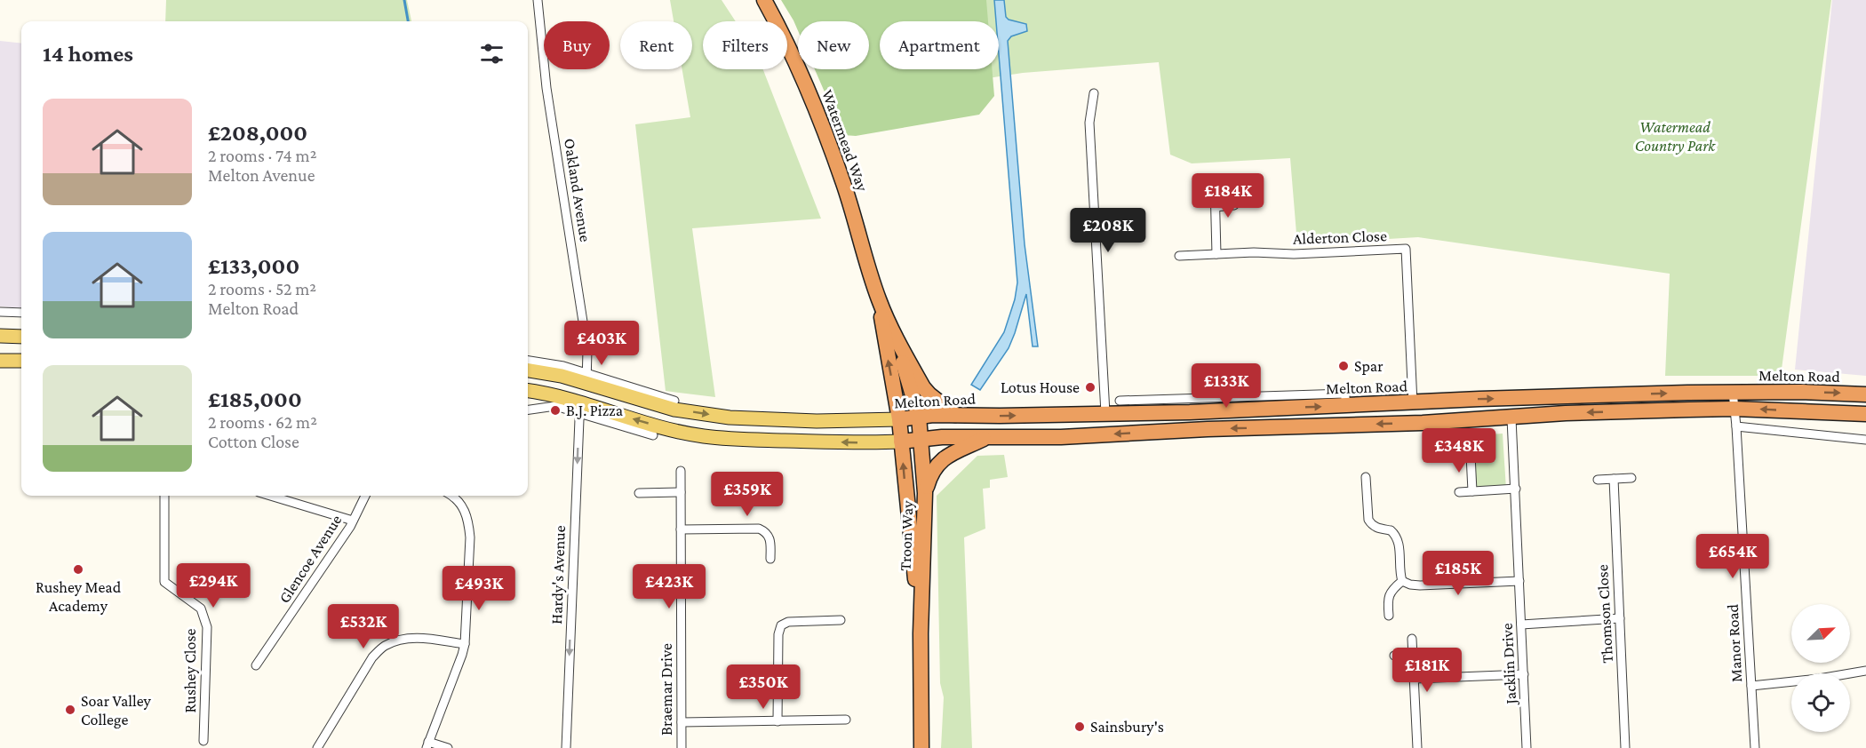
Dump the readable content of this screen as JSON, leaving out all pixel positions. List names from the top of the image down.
{
  "streets": {
    "highway": ["Watermead Way", "Melton Road", "Troon Way"],
    "street": [
      "Oakland Avenue",
      "Alderton Close",
      "Glencoe Avenue",
      "Hardy's Avenue",
      "Thomson Close",
      "Manor Road",
      "Jacklin Drive",
      "Rushey Close",
      "Braemar Drive"
    ]
  },
  "crossings": [
    ["Watermead Way", "Melton Road"],
    ["Watermead Way", "Troon Way"],
    ["Oakland Avenue", "Melton Road"],
    ["Alderton Close", "Melton Road"],
    ["Melton Road", "Troon Way"],
    ["Melton Road", "Hardy's Avenue"],
    ["Melton Road", "Manor Road"],
    ["Melton Road", "Jacklin Drive"]
  ],
  "one_way": ["Hardy's Avenue"],
  "parks": ["Watermead Country Park"],
  "places": [
    "Spar",
    "Lotus House",
    "B.J. Pizza",
    "Rushey Mead Academy",
    "Soar Valley College",
    "Sainsbury's"
  ],
  "north": "top right",
  "page": {
    "chip": [
      "Buy",
      "Rent",
      "Filters",
      "New",
      "Apartment"
    ],
    "heading": "14 homes",
    "list": [
      {
        "name": "£208,000",
        "note": "2 rooms · 74 m² · Melton Avenue"
      },
      {
        "name": "£133,000",
        "note": "2 rooms · 52 m² · Melton Road"
      },
      {
        "name": "£185,000",
        "note": "2 rooms · 62 m² · Cotton Close"
      }
    ],
    "price": [
      "£184K",
      "£208K",
      "£403K",
      "£133K",
      "£348K",
      "£359K",
      "£654K",
      "£185K",
      "£294K",
      "£423K",
      "£493K",
      "£532K",
      "£181K",
      "£350K"
    ]
  }
}
